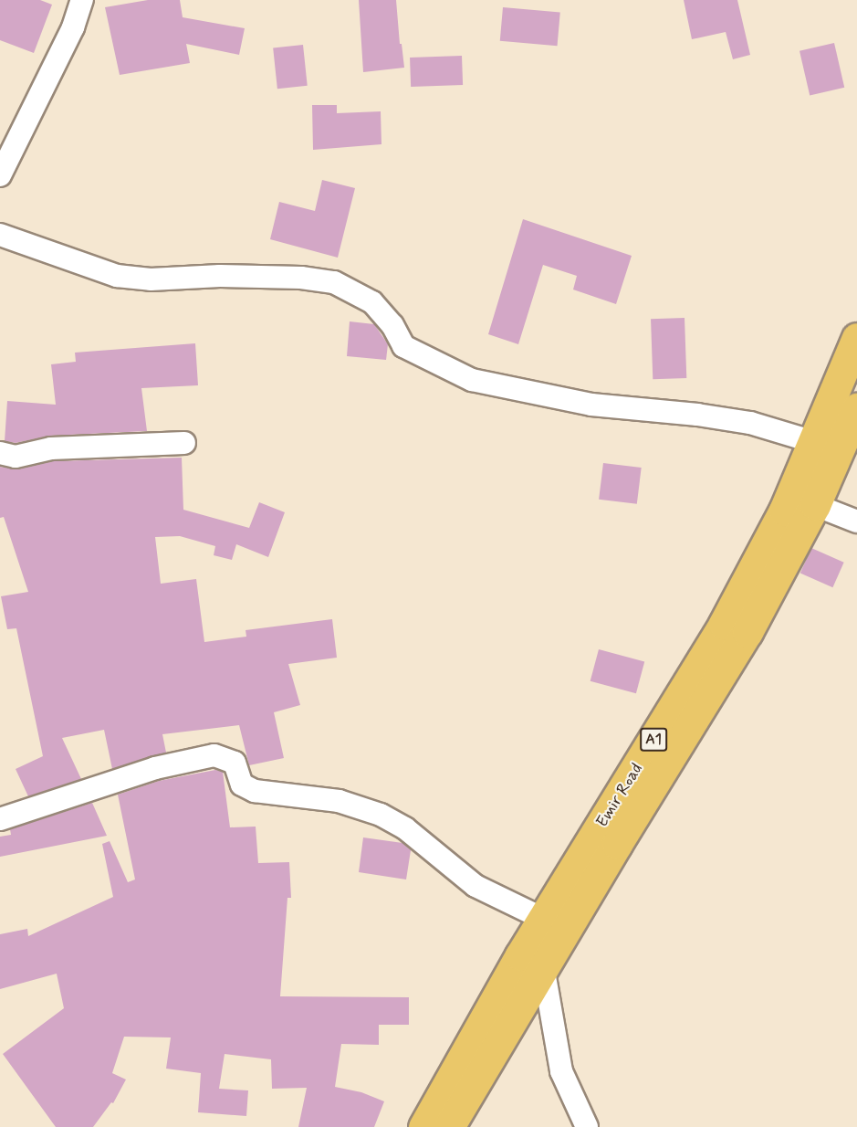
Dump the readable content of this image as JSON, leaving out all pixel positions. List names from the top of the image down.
{
  "streets": {
    "highway": ["A1", "Emir Road"]
  }
}
